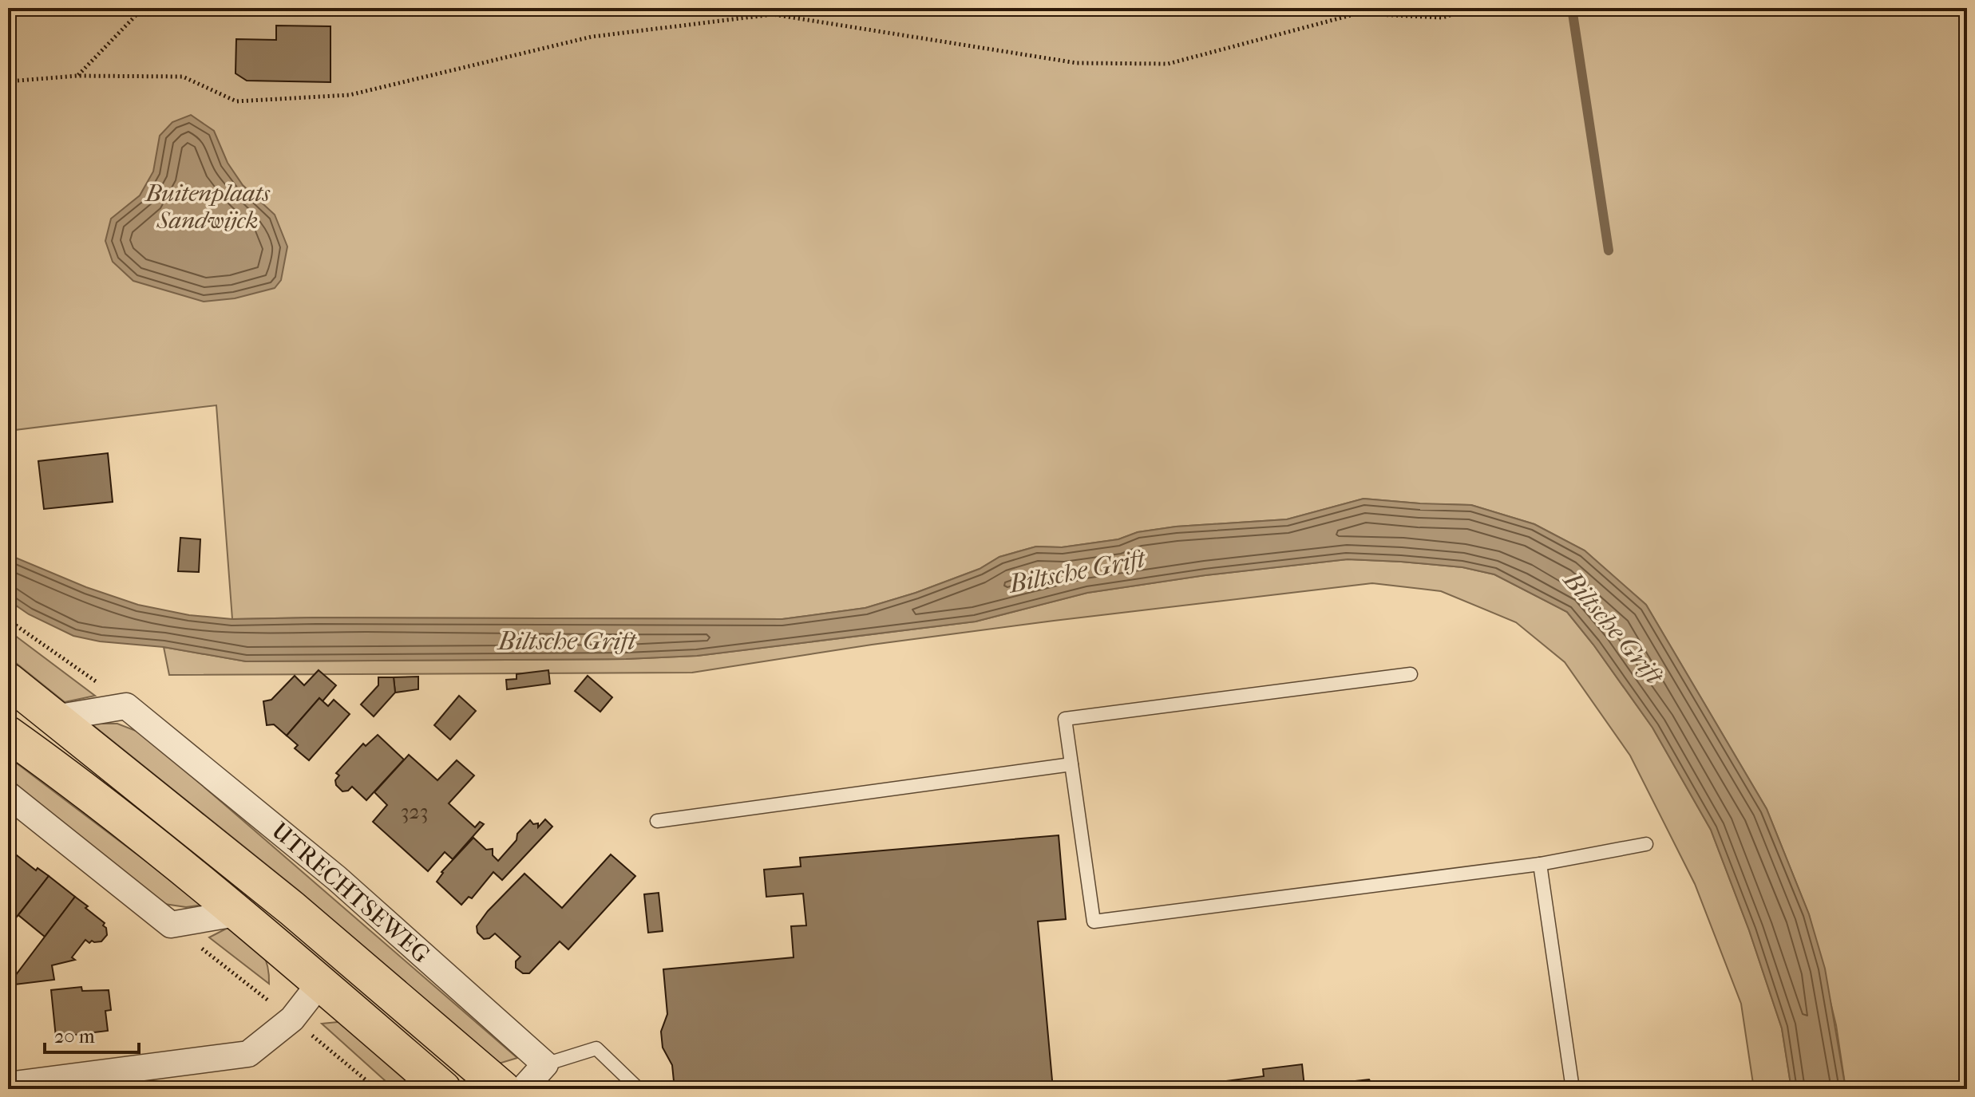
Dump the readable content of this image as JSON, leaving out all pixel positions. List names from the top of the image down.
{
  "streets": {
    "main road": ["UTRECHTSEWEG"]
  },
  "water": ["Biltsche Grift"],
  "parks": ["Buitenplaats Sandwijck"],
  "house_numbers": ["323"],
  "scale_bar": "20 m"
}
